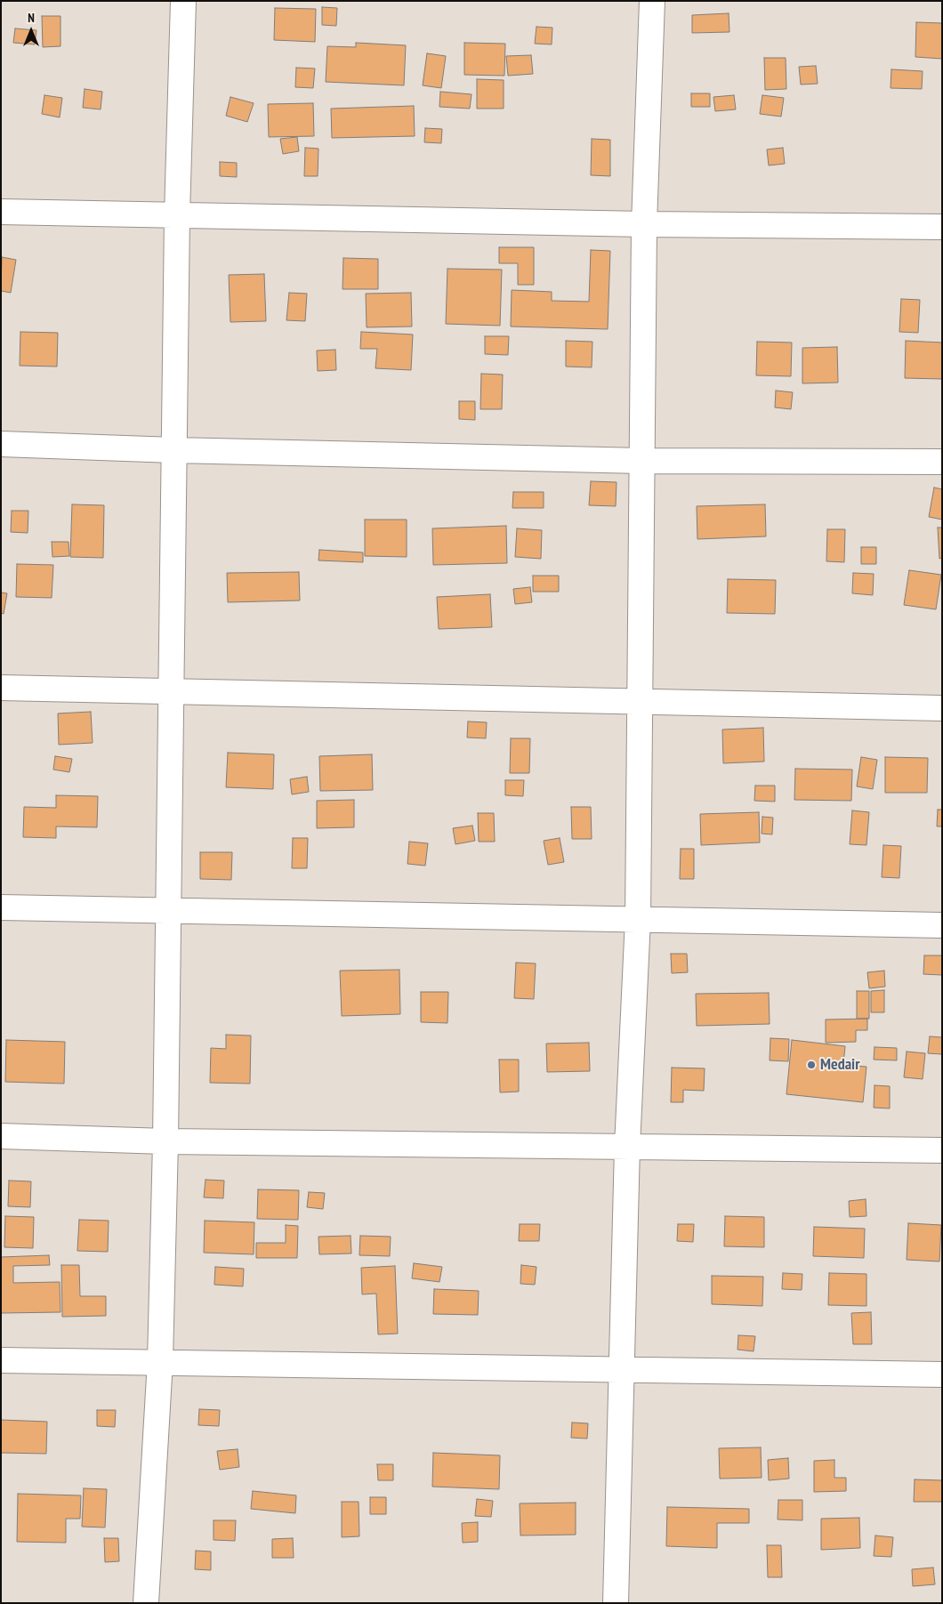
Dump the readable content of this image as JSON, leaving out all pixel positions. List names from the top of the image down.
{
  "places": ["Medair"],
  "north": "top"
}
